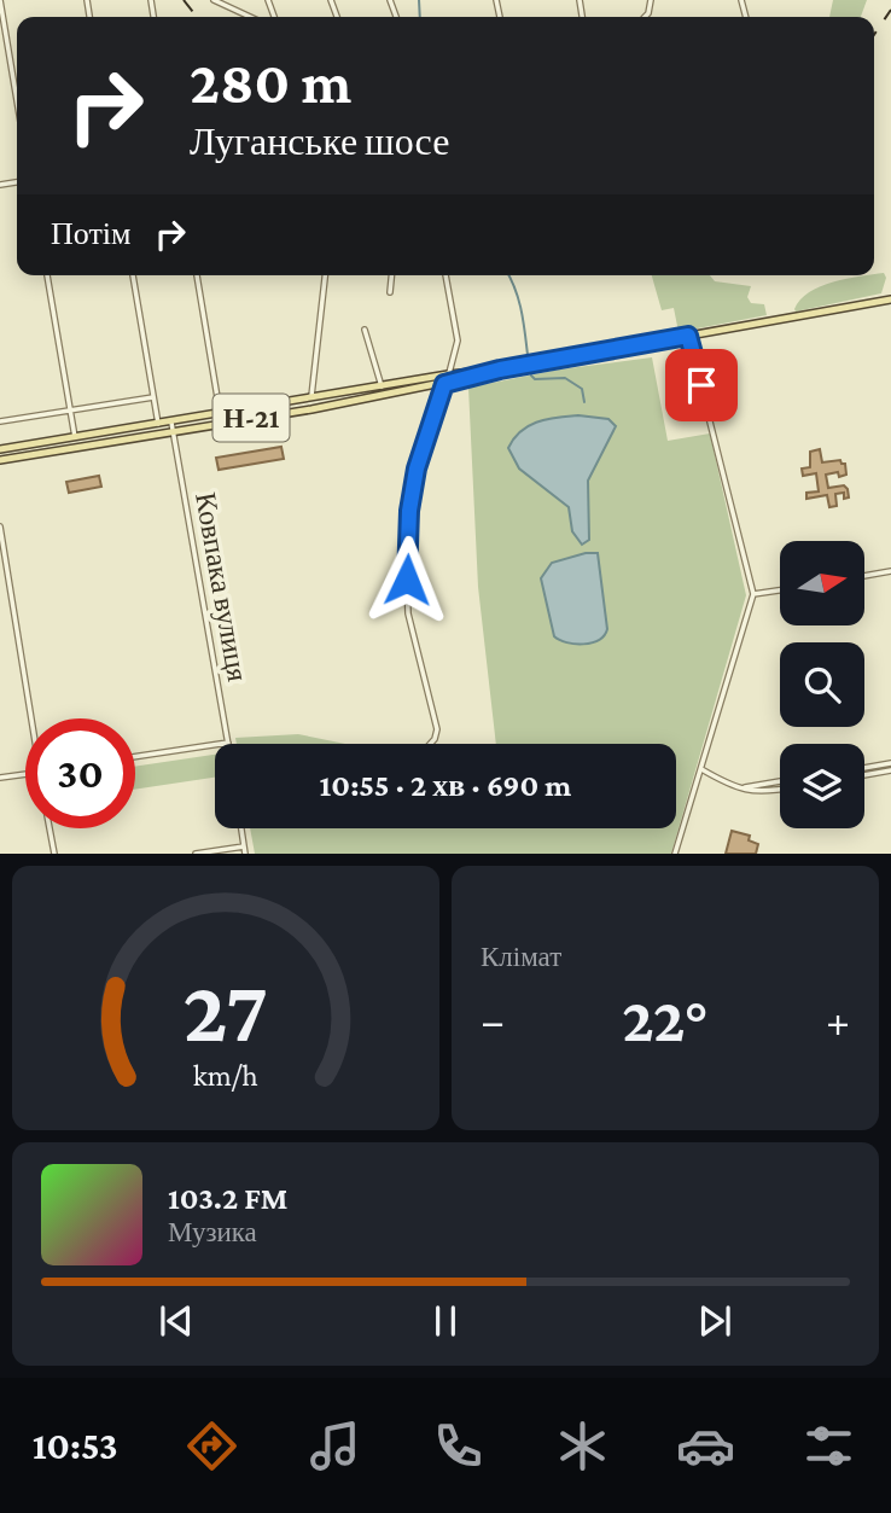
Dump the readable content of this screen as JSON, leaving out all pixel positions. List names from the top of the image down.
{
  "streets": {
    "main road": ["Н-21"],
    "street": ["Ковпака вулиця"]
  },
  "crossings": [
    ["Н-21", "Ковпака вулиця"]
  ],
  "north": "right",
  "page": {
    "turn": ["280 m", "Луганське шосе"],
    "then": "Потім",
    "limit": "30",
    "trip": "10:55 · 2 хв · 690 m",
    "tile": "Клімат",
    "heat": ["−", "22°", "+"],
    "song": ["103.2 FM", "Музика"],
    "tabs": "10:53",
    "gauge": ["27", "km/h"]
  }
}
